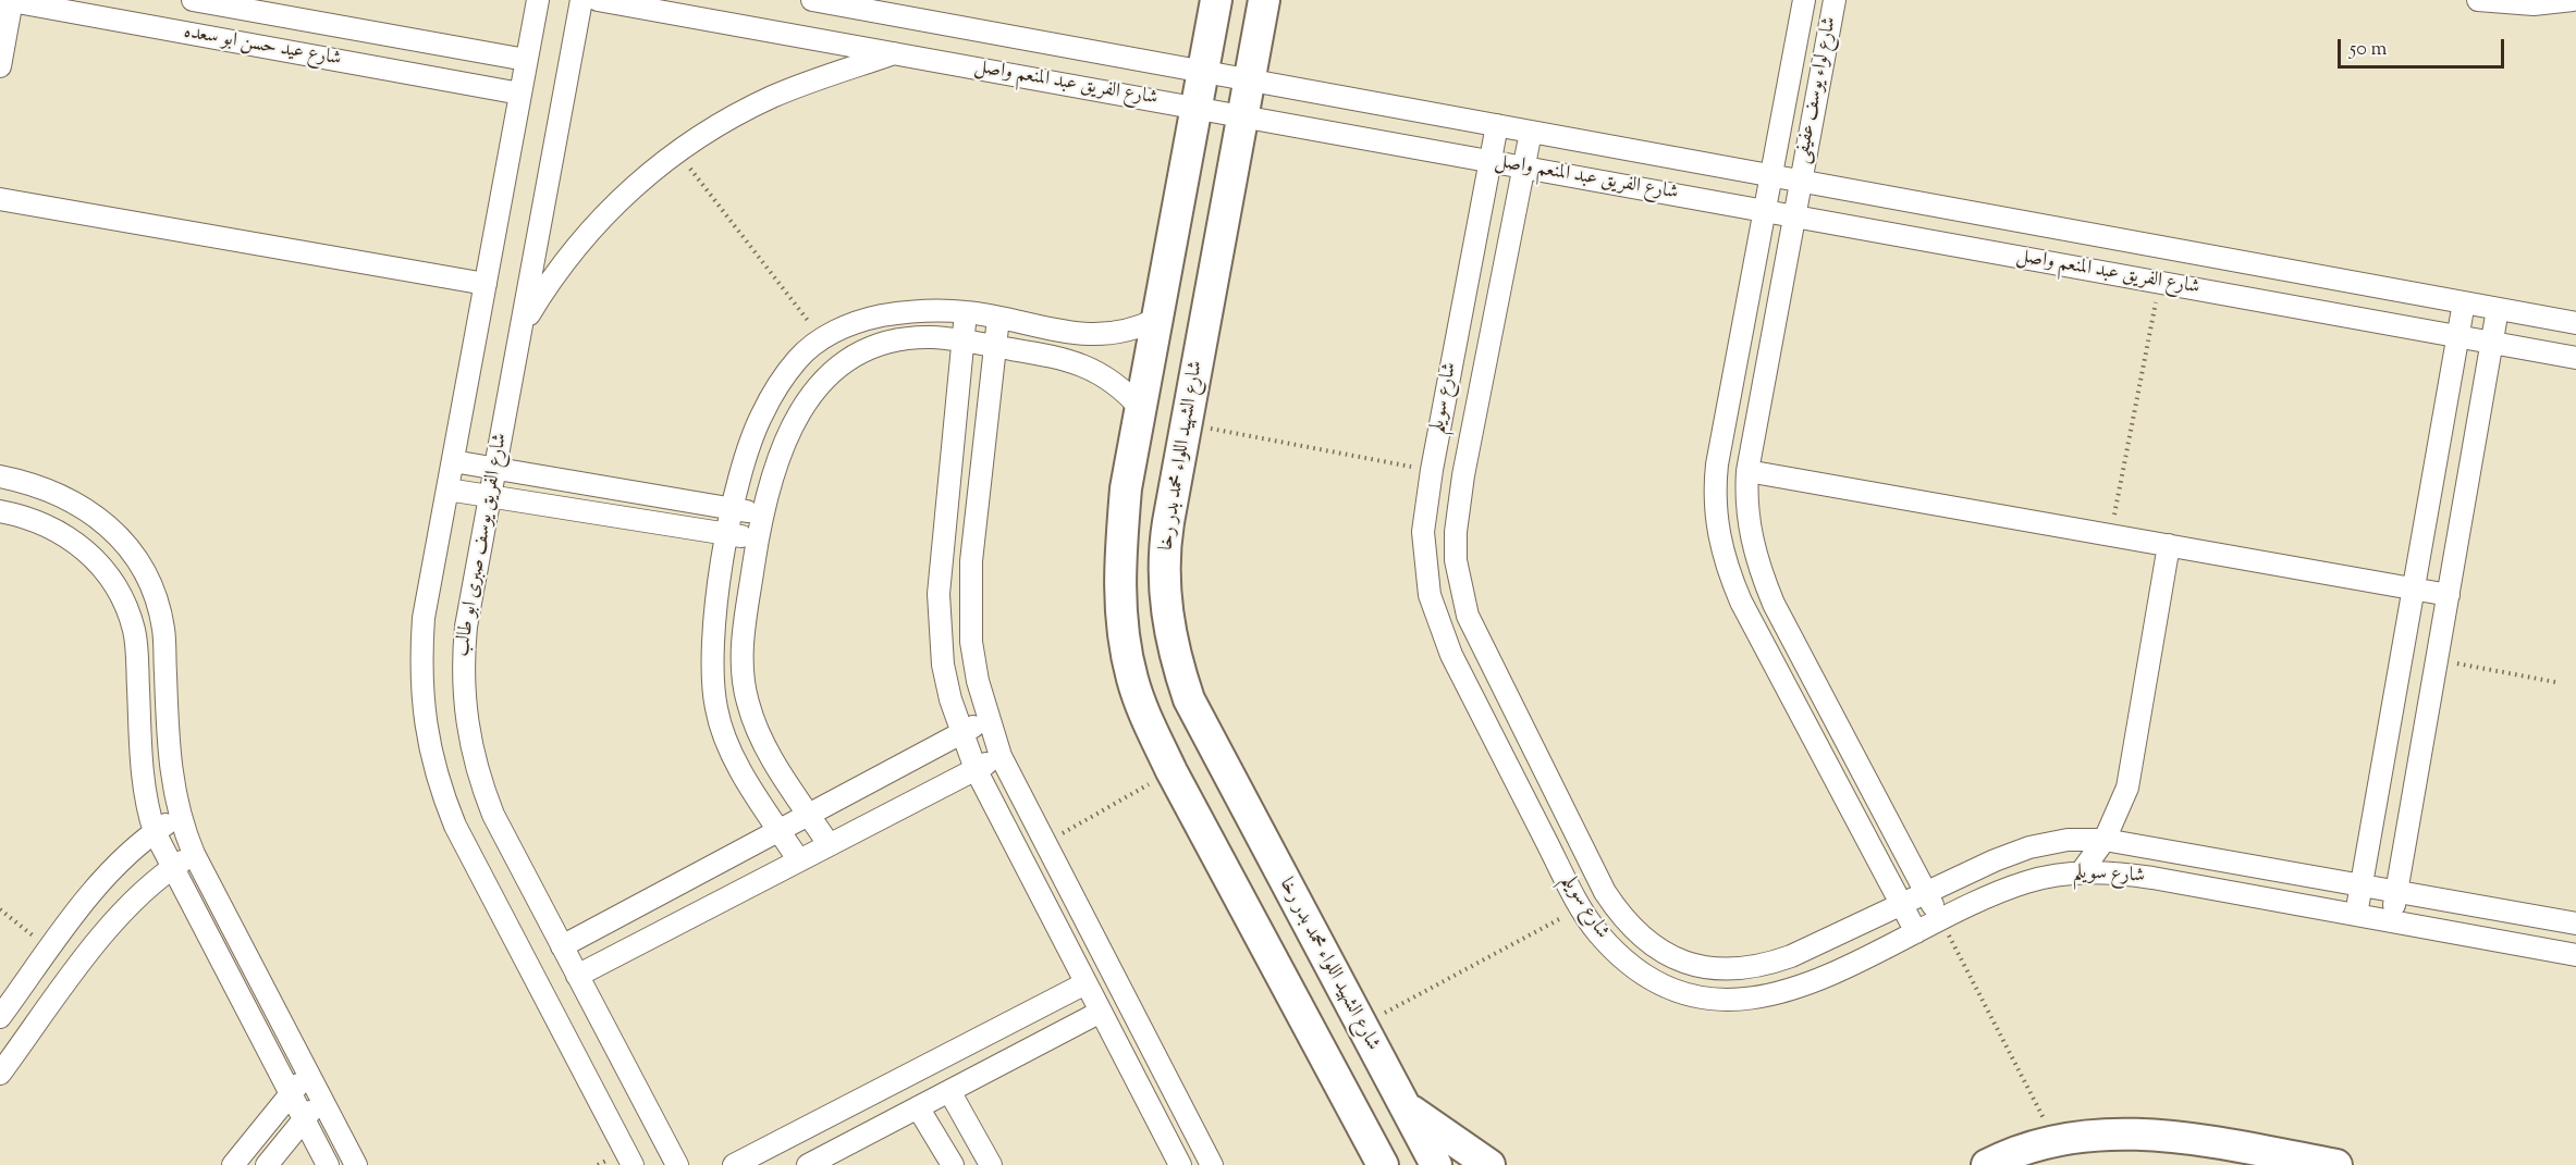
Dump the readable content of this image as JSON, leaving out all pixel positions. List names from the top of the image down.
{
  "streets": {
    "street": [
      "شارع عيد حسن ابو سعده",
      "شارع الفريق عبد المنعم واصل",
      "شارع لواء يوسف عفيفى",
      "شارع سويلم",
      "شارع الشهيد اللواء محمد بدر رخا",
      "شارع الفريق يوسف صبرى ابو طالب"
    ]
  },
  "crossings": [
    ["شارع الفريق عبد المنعم واصل", "شارع لواء يوسف عفيفى"],
    ["شارع الفريق عبد المنعم واصل", "شارع سويلم"],
    ["شارع الفريق عبد المنعم واصل", "شارع الشهيد اللواء محمد بدر رخا"],
    ["شارع لواء يوسف عفيفى", "شارع سويلم"]
  ],
  "scale_bar": "50 m"
}
